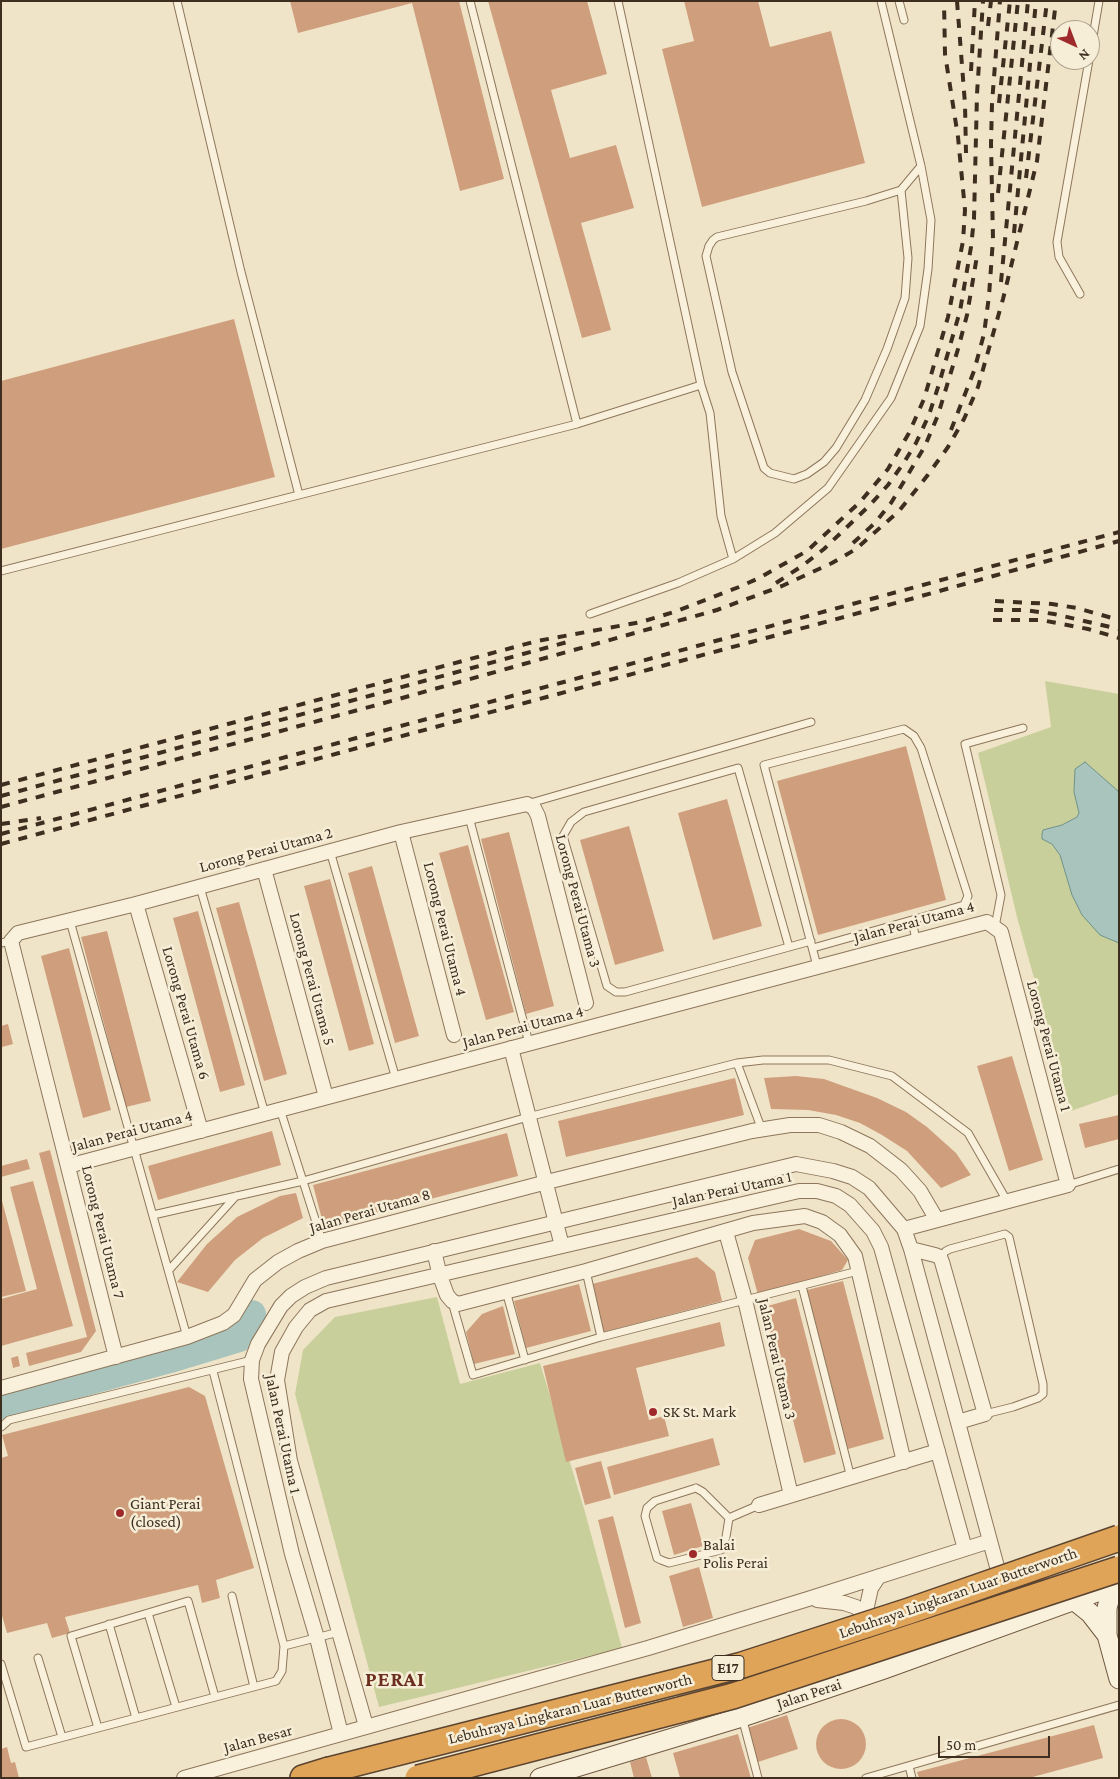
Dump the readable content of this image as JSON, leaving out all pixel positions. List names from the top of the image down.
{
  "streets": {
    "highway": ["Lebuhraya Lingkaran Luar Butterworth", "E17"],
    "street": [
      "Lorong Perai Utama 2",
      "Lorong Perai Utama 3",
      "Jalan Perai Utama 4",
      "Lorong Perai Utama 4",
      "Lorong Perai Utama 5",
      "Lorong Perai Utama 6",
      "Lorong Perai Utama 1",
      "Jalan Perai Utama 1",
      "Jalan Perai Utama 8",
      "Lorong Perai Utama 7",
      "Jalan Perai Utama 3",
      "Jalan Perai",
      "Jalan Besar"
    ]
  },
  "crossings": [
    ["Lorong Perai Utama 2", "Lorong Perai Utama 3"],
    ["Lorong Perai Utama 2", "Lorong Perai Utama 4"],
    ["Lorong Perai Utama 2", "Lorong Perai Utama 5"],
    ["Lorong Perai Utama 2", "Lorong Perai Utama 6"],
    ["Lorong Perai Utama 2", "Lorong Perai Utama 7"],
    ["Jalan Perai Utama 4", "Lorong Perai Utama 5"],
    ["Jalan Perai Utama 4", "Lorong Perai Utama 6"],
    ["Jalan Perai Utama 4", "Lorong Perai Utama 1"],
    ["Jalan Perai Utama 4", "Lorong Perai Utama 7"],
    ["Jalan Perai Utama 1", "Jalan Perai"],
    ["Jalan Perai Utama 1", "Jalan Besar"],
    ["Jalan Perai Utama 8", "Lorong Perai Utama 7"],
    ["Lebuhraya Lingkaran Luar Butterworth", "Jalan Perai"]
  ],
  "districts": ["PERAI"],
  "places": ["SK St. Mark", "Giant Perai (closed)", "Balai Polis Perai"],
  "scale_bar": "50 m",
  "north": "bottom right"
}
